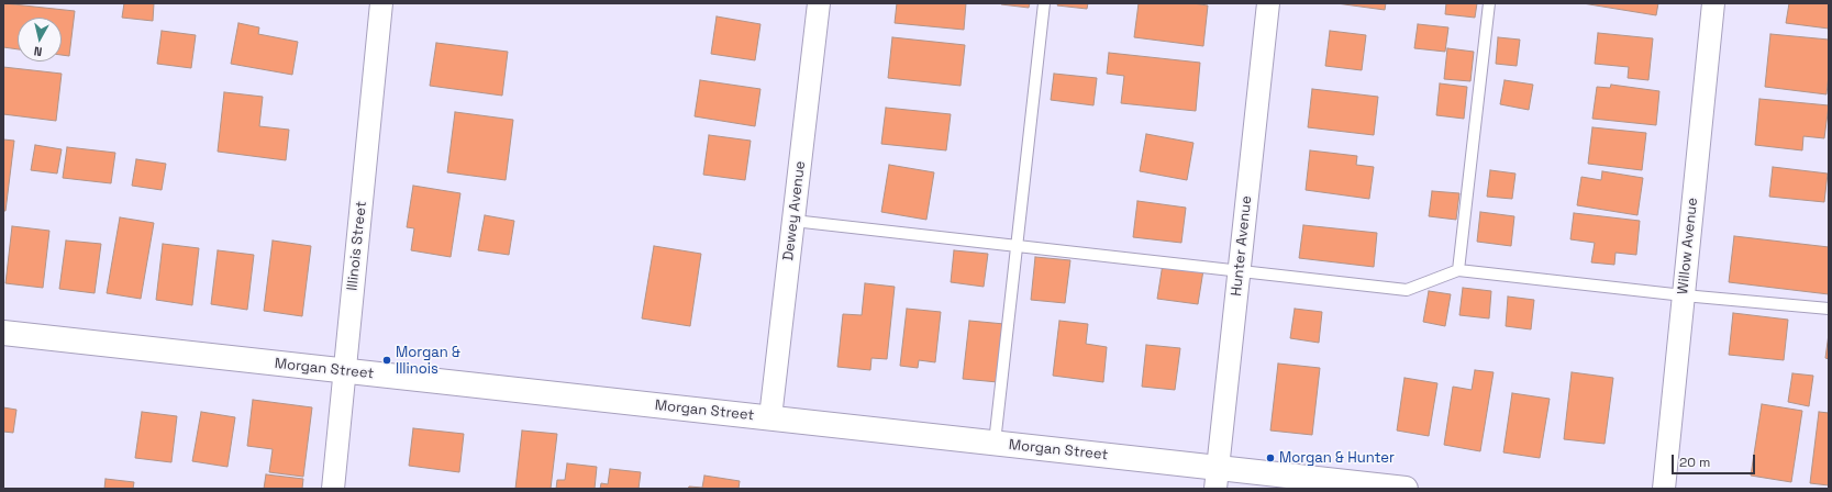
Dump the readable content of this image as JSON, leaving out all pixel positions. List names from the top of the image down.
{
  "streets": {
    "street": [
      "Dewey Avenue",
      "Illinois Street",
      "Hunter Avenue",
      "Willow Avenue",
      "Morgan Street"
    ]
  },
  "crossings": [
    ["Dewey Avenue", "Morgan Street"],
    ["Illinois Street", "Morgan Street"],
    ["Hunter Avenue", "Morgan Street"]
  ],
  "places": ["Morgan & Illinois", "Morgan & Hunter"],
  "scale_bar": "20 m",
  "north": "bottom"
}
